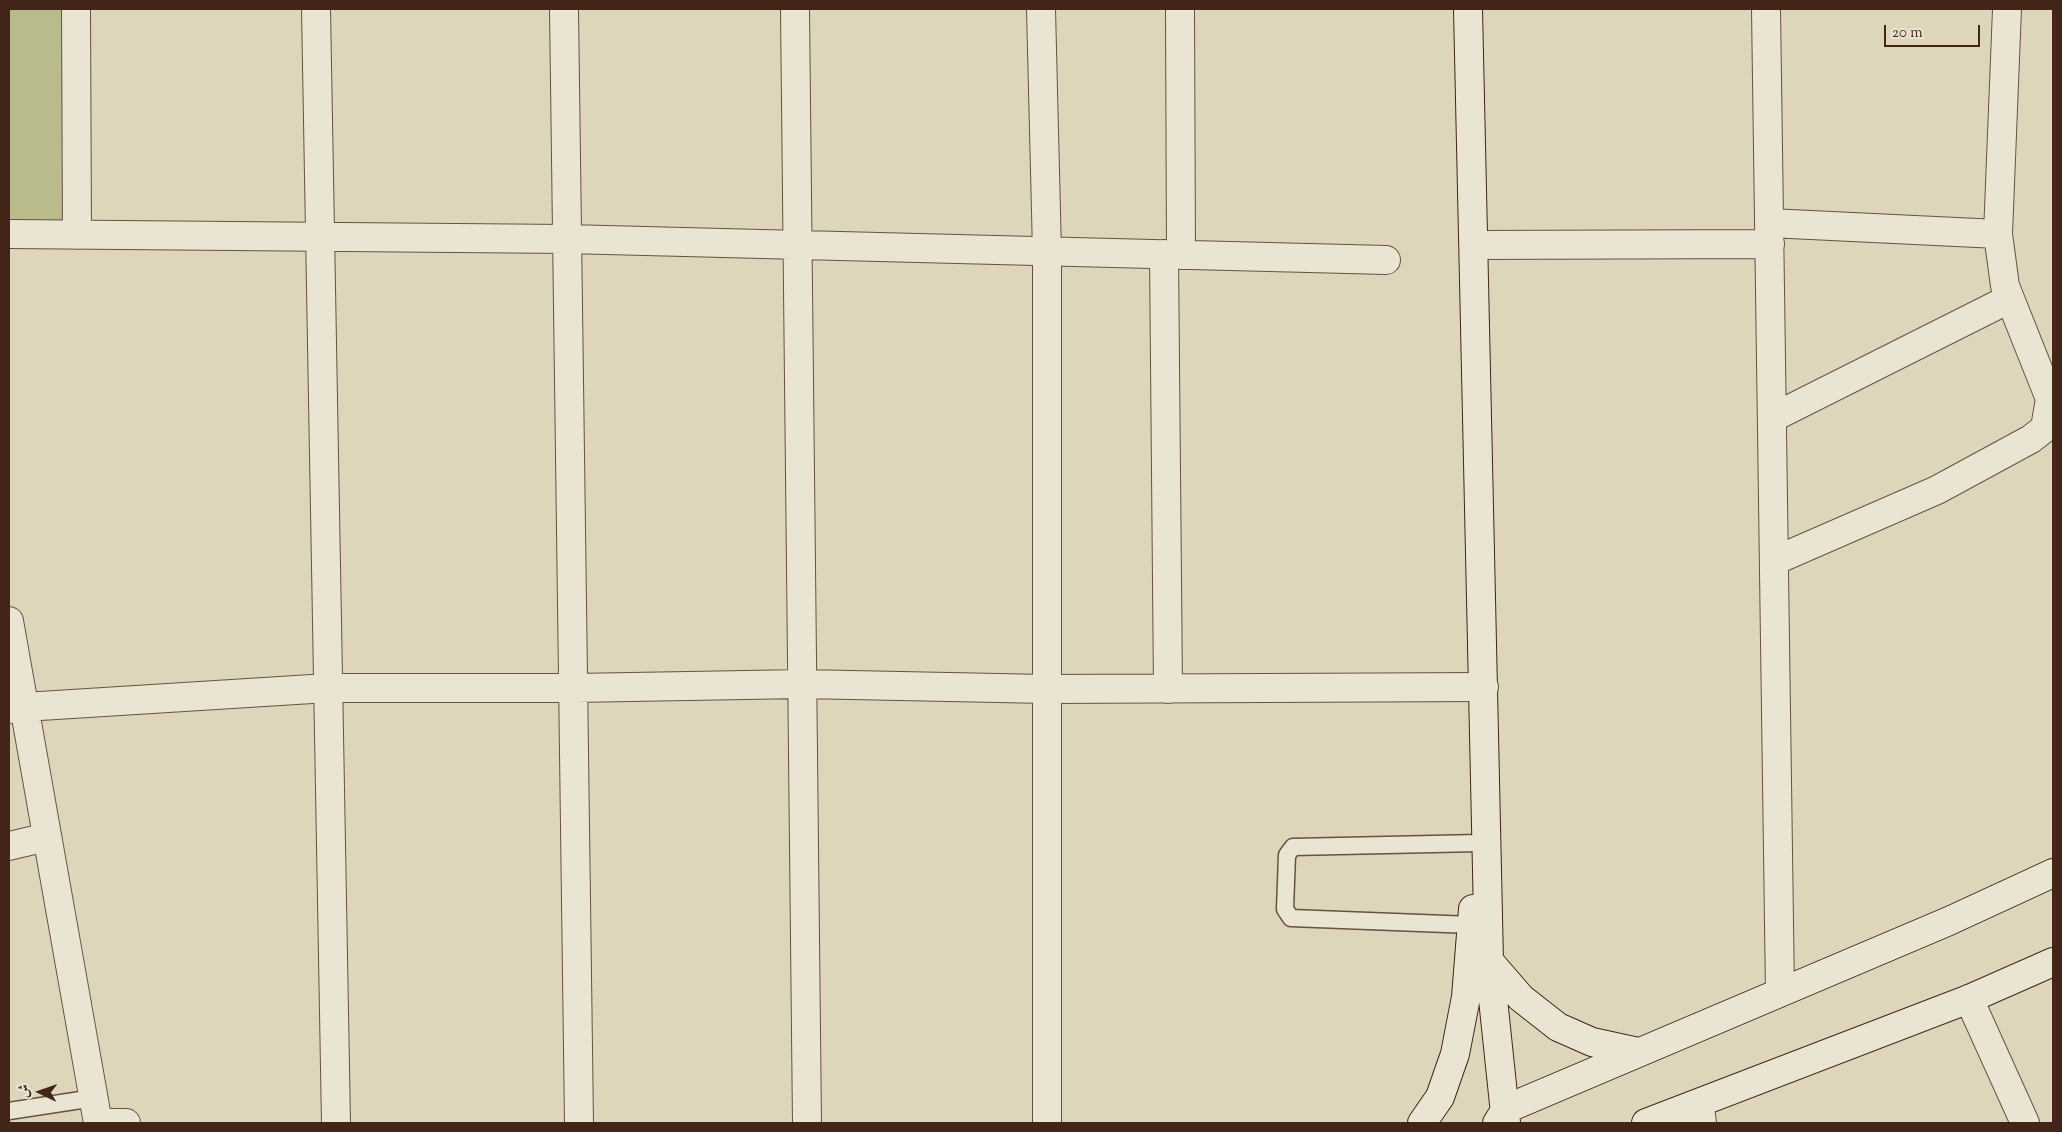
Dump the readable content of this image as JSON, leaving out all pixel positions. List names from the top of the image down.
{
  "scale_bar": "20 m",
  "north": "left"
}
